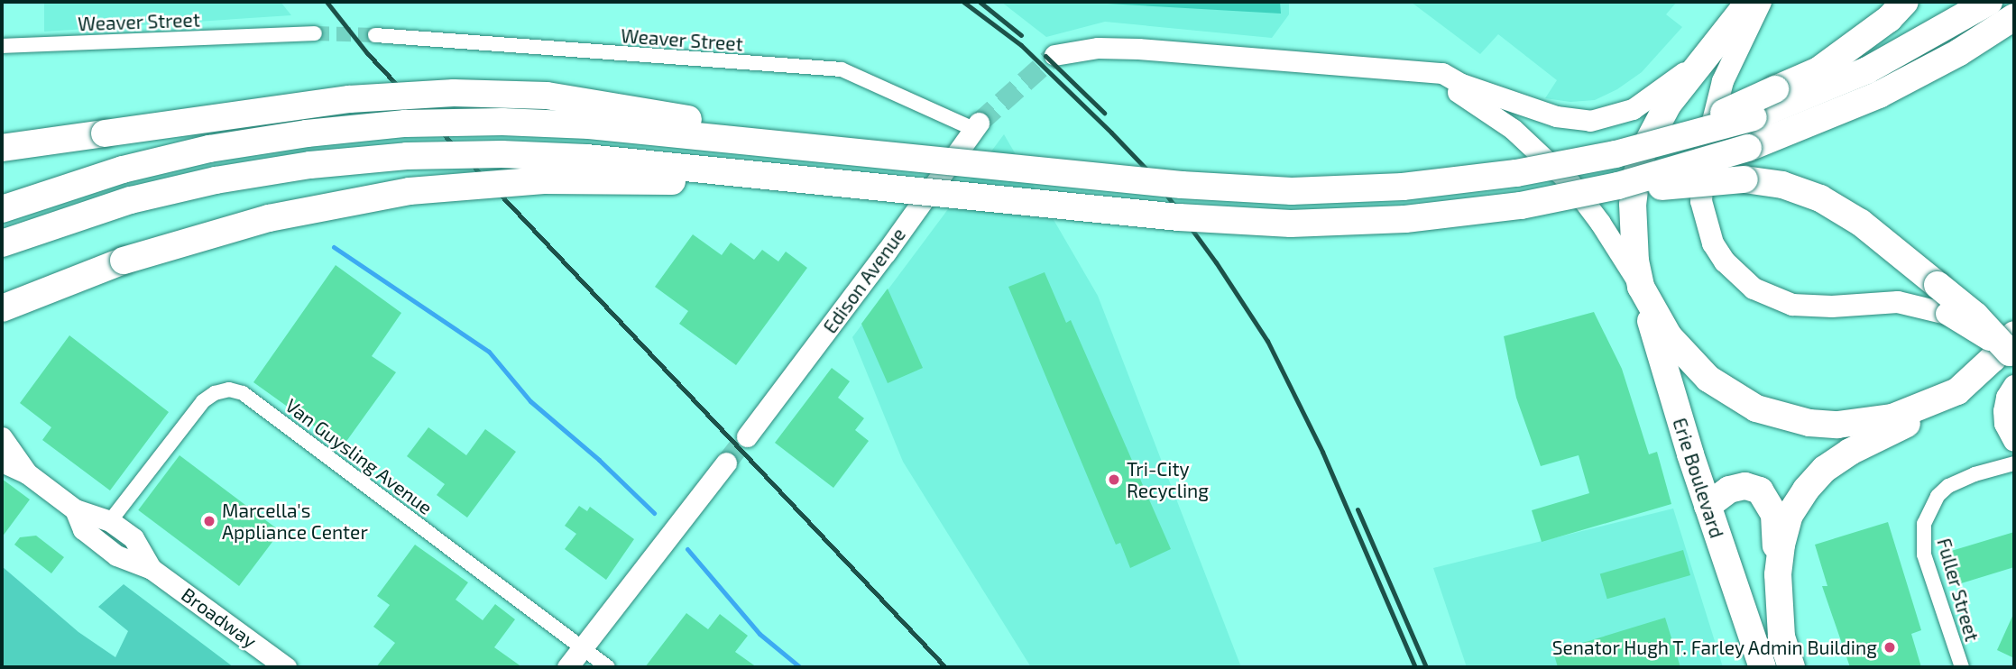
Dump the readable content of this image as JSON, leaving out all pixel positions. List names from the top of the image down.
{
  "streets": {
    "highway": ["Erie Boulevard"],
    "street": [
      "Weaver Street",
      "Edison Avenue",
      "Van Guysling Avenue",
      "Fuller Street",
      "Broadway"
    ]
  },
  "crossings": [
    ["Weaver Street", "Edison Avenue"],
    ["Van Guysling Avenue", "Broadway"]
  ],
  "places": ["Tri-City Recycling", "Marcella's Appliance Center", "Senator Hugh T. Farley Admin Building"]
}
